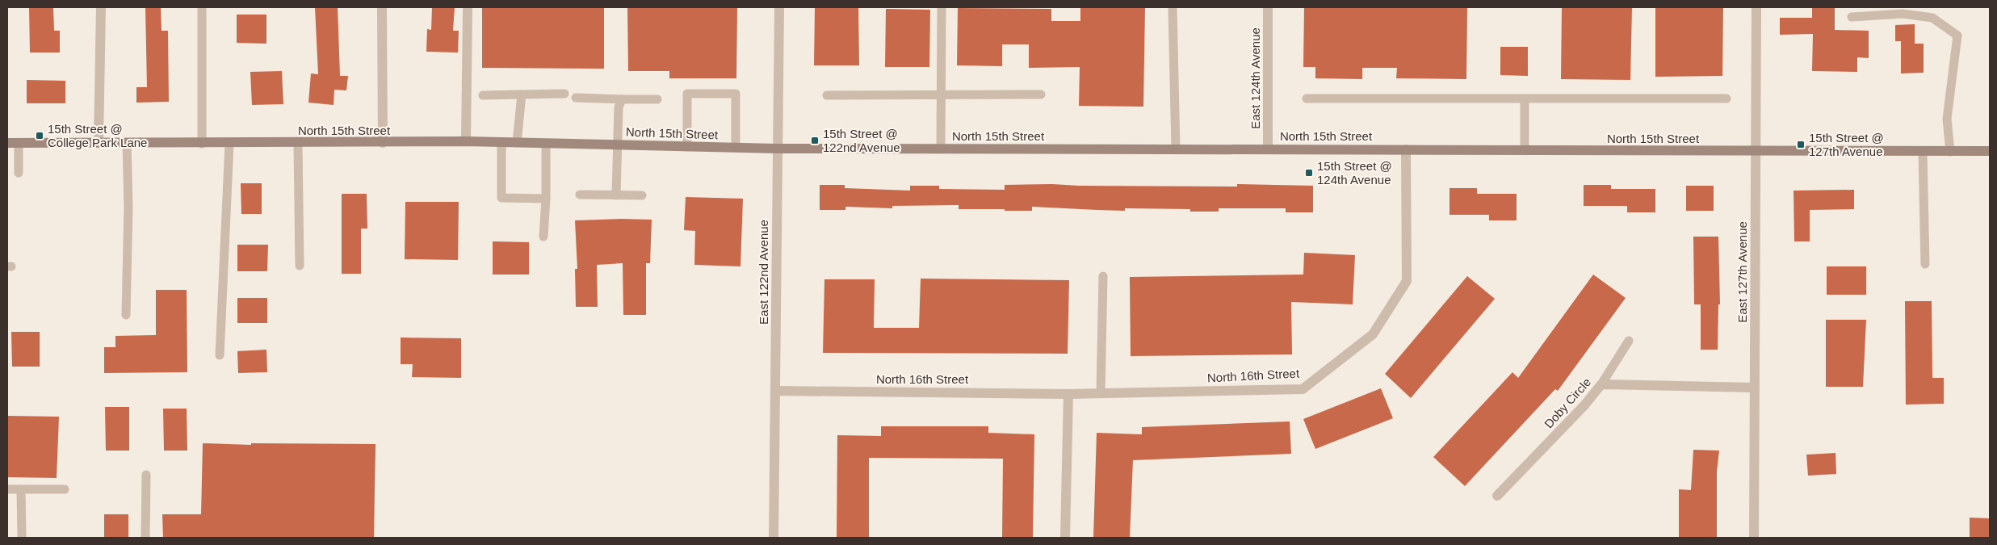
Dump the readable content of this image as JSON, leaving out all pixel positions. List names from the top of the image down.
{
  "streets": {
    "street": [
      "East 124th Avenue",
      "North 15th Street",
      "East 122nd Avenue",
      "East 127th Avenue",
      "North 16th Street",
      "Doby Circle"
    ]
  },
  "crossings": [
    ["East 124th Avenue", "North 15th Street"],
    ["North 15th Street", "East 122nd Avenue"],
    ["North 15th Street", "East 127th Avenue"],
    ["North 15th Street", "North 16th Street"],
    ["East 122nd Avenue", "North 16th Street"],
    ["East 127th Avenue", "Doby Circle"]
  ],
  "places": {
    "transit": [
      "15th Street @ College Park Lane",
      "15th Street @ 122nd Avenue",
      "15th Street @ 127th Avenue",
      "15th Street @ 124th Avenue"
    ]
  }
}
